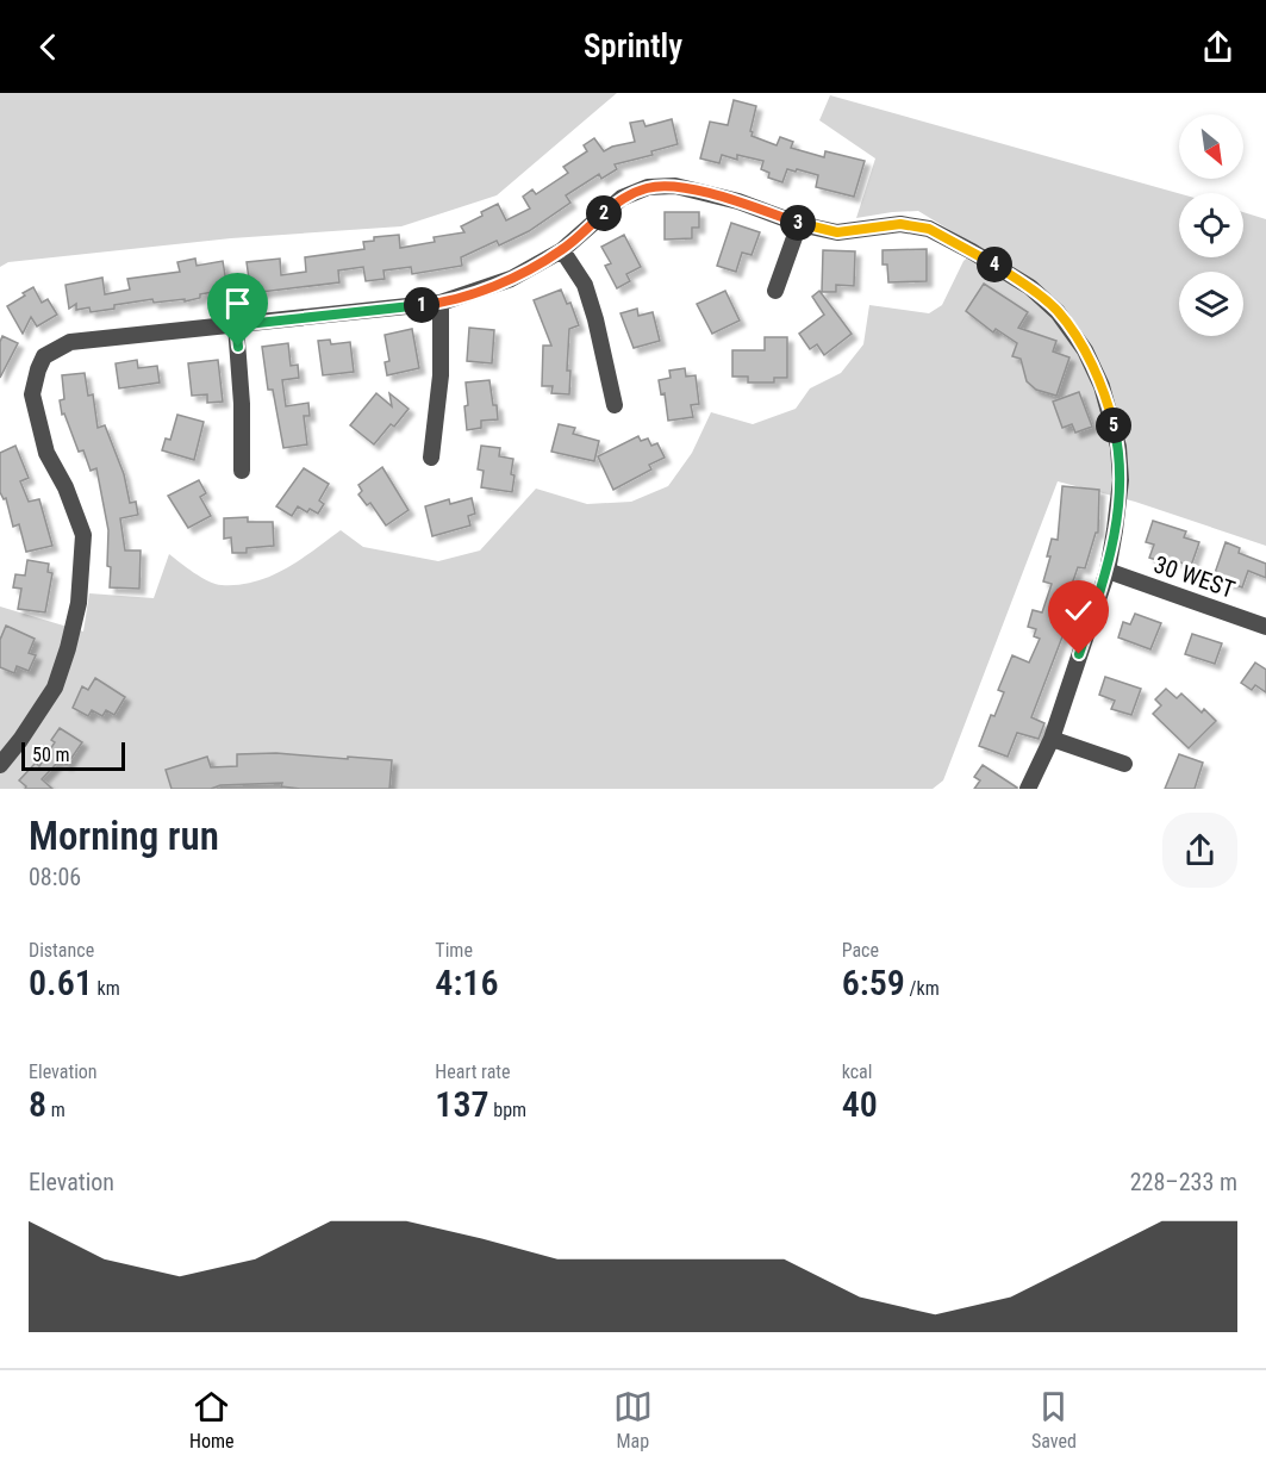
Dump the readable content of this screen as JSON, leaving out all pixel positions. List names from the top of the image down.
{
  "streets": {
    "street": ["30 WEST"]
  },
  "scale_bar": "50 m",
  "north": "bottom right",
  "page": {
    "header": "Sprintly",
    "pins": [
      "2",
      "3",
      "4",
      "1",
      "5"
    ],
    "scale": "50 m",
    "heading": ["Morning run", "08:06"],
    "stats": [
      ["Distance", "0.61 km"],
      ["Time", "4:16"],
      ["Pace", "6:59 /km"],
      ["Elevation", "8 m"],
      ["Heart rate", "137 bpm"],
      ["kcal", "40"]
    ],
    "chart": ["Elevation", "228–233 m"],
    "tabs": ["Home", "Map", "Saved"]
  }
}
